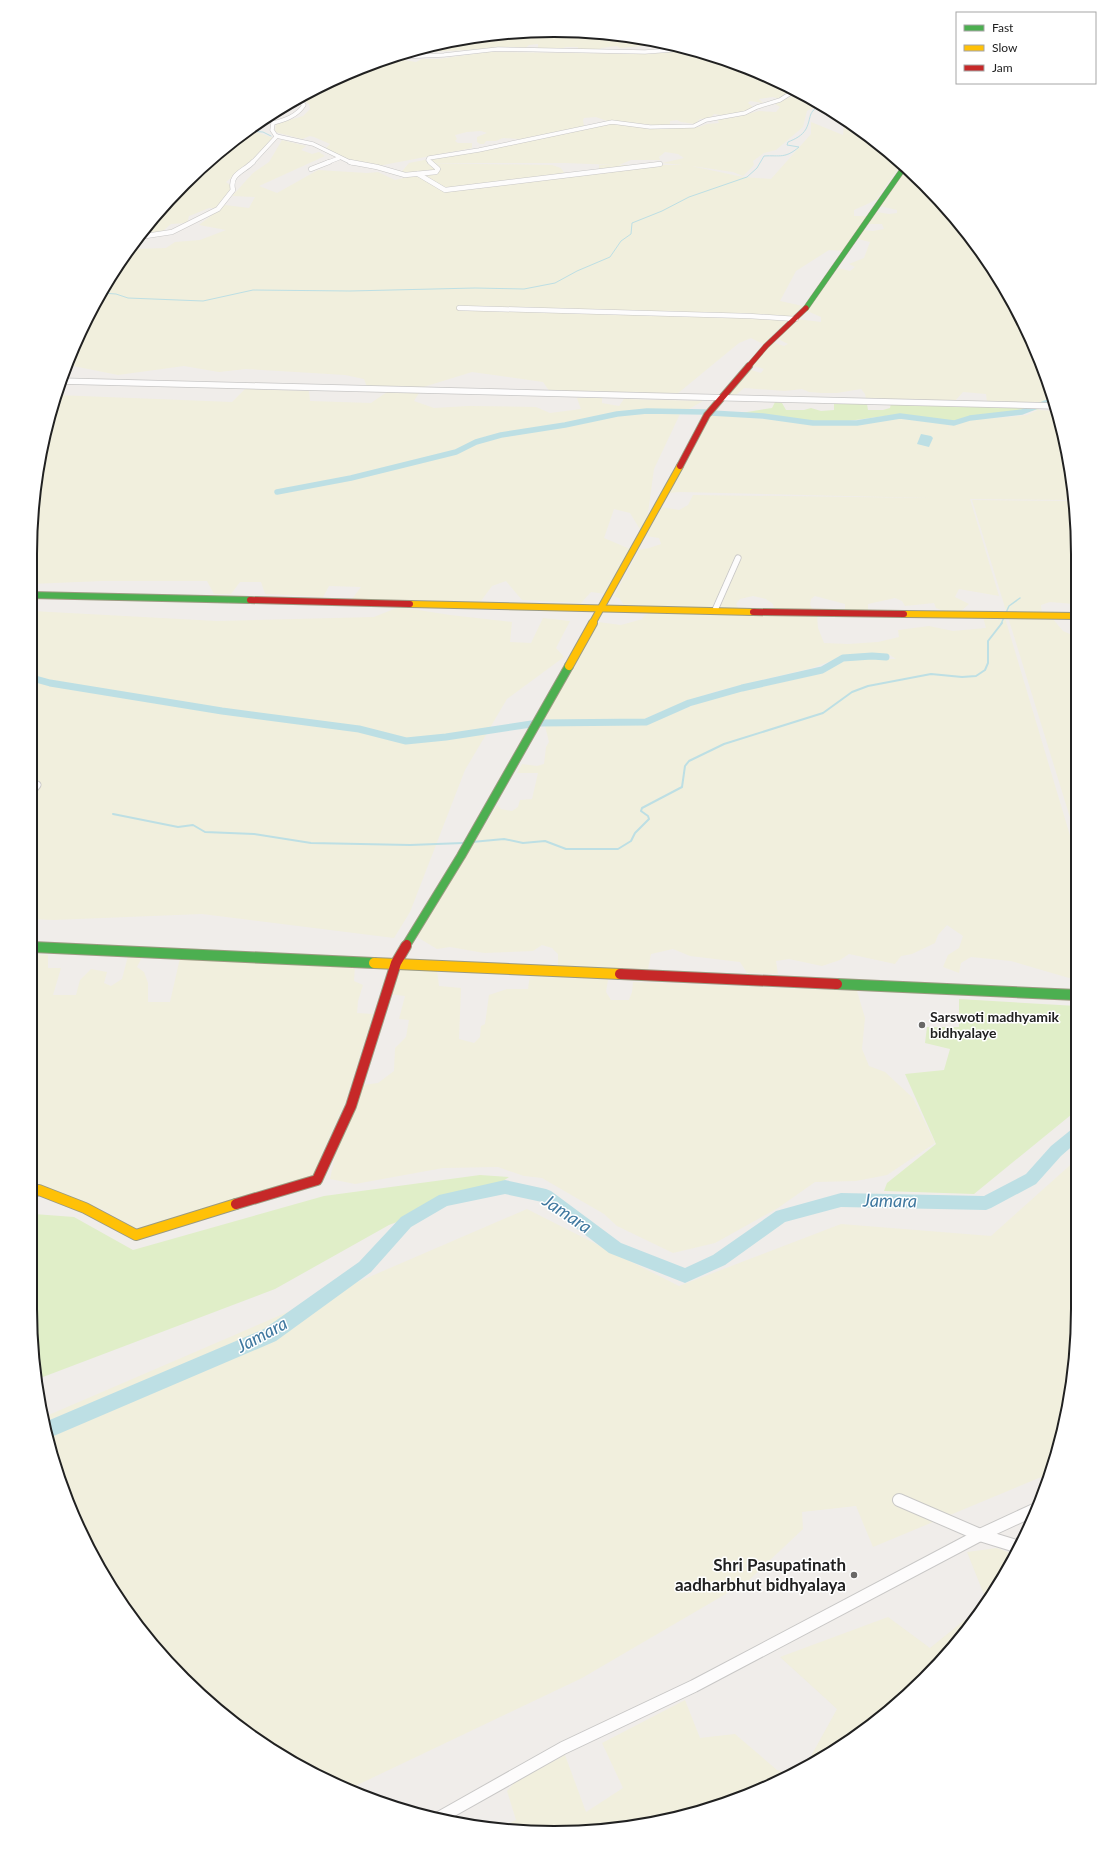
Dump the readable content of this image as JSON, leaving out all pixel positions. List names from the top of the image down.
{
  "water": ["Jamara"],
  "places": ["Sarswoti madhyamik bidhyalaye", "Shri Pasupatinath aadharbhut bidhyalaya"],
  "legend": ["Fast", "Slow", "Jam"]
}
